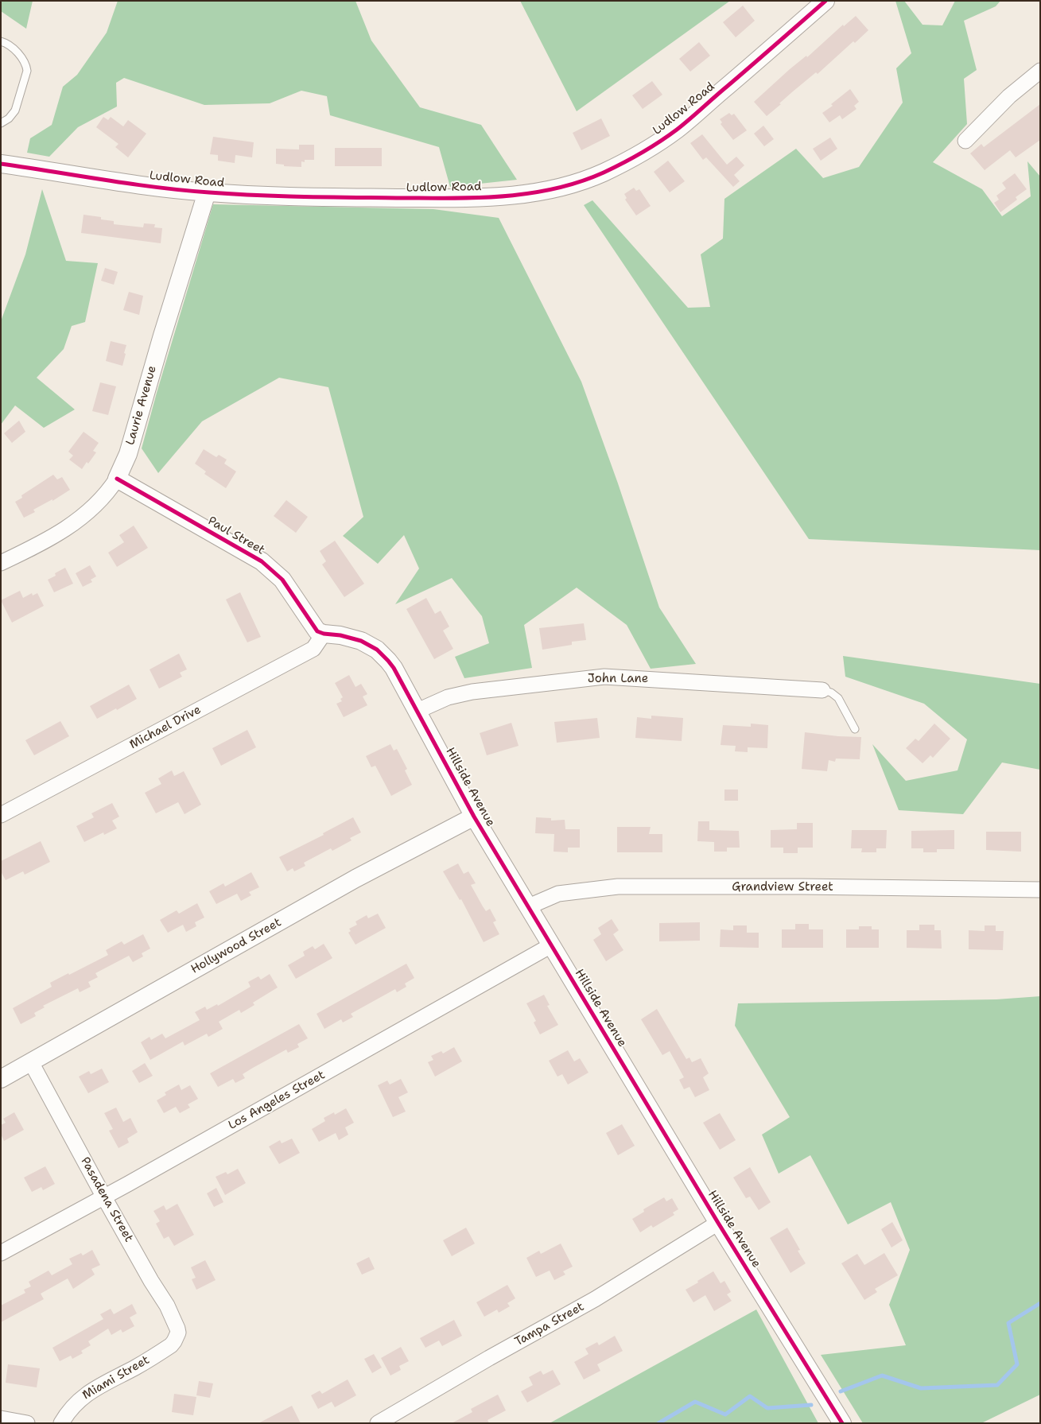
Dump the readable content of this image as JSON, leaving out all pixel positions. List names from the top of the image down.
{
  "streets": {
    "street": [
      "Ludlow Road",
      "Laurie Avenue",
      "Paul Street",
      "John Lane",
      "Michael Drive",
      "Hillside Avenue",
      "Grandview Street",
      "Hollywood Street",
      "Los Angeles Street",
      "Pasadena Street",
      "Tampa Street",
      "Miami Street"
    ]
  },
  "crossings": [
    ["Ludlow Road", "Laurie Avenue"],
    ["Laurie Avenue", "Paul Street"],
    ["Paul Street", "Michael Drive"],
    ["Paul Street", "Hillside Avenue"],
    ["John Lane", "Hillside Avenue"],
    ["Michael Drive", "Hillside Avenue"],
    ["Hillside Avenue", "Grandview Street"],
    ["Hillside Avenue", "Hollywood Street"],
    ["Hillside Avenue", "Los Angeles Street"],
    ["Hillside Avenue", "Tampa Street"],
    ["Hollywood Street", "Pasadena Street"],
    ["Los Angeles Street", "Pasadena Street"],
    ["Pasadena Street", "Miami Street"]
  ]
}
